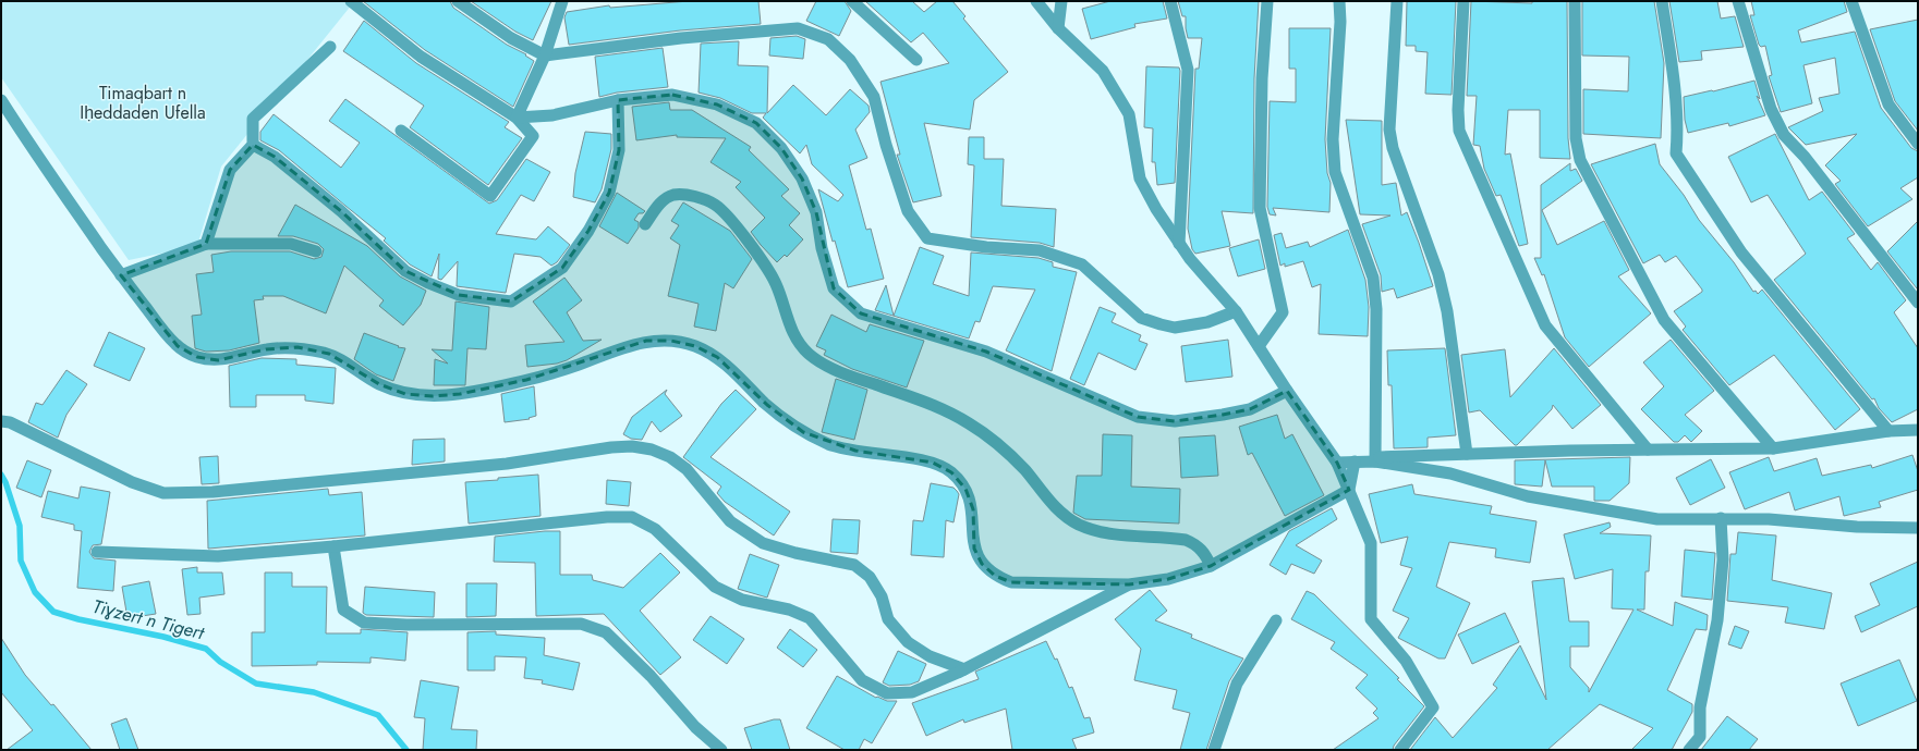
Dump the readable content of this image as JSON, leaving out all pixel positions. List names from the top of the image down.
{
  "water": ["Tiɣzert n Tigert"],
  "parks": ["Timaqbart n Iḥeddaden Ufella"]
}
